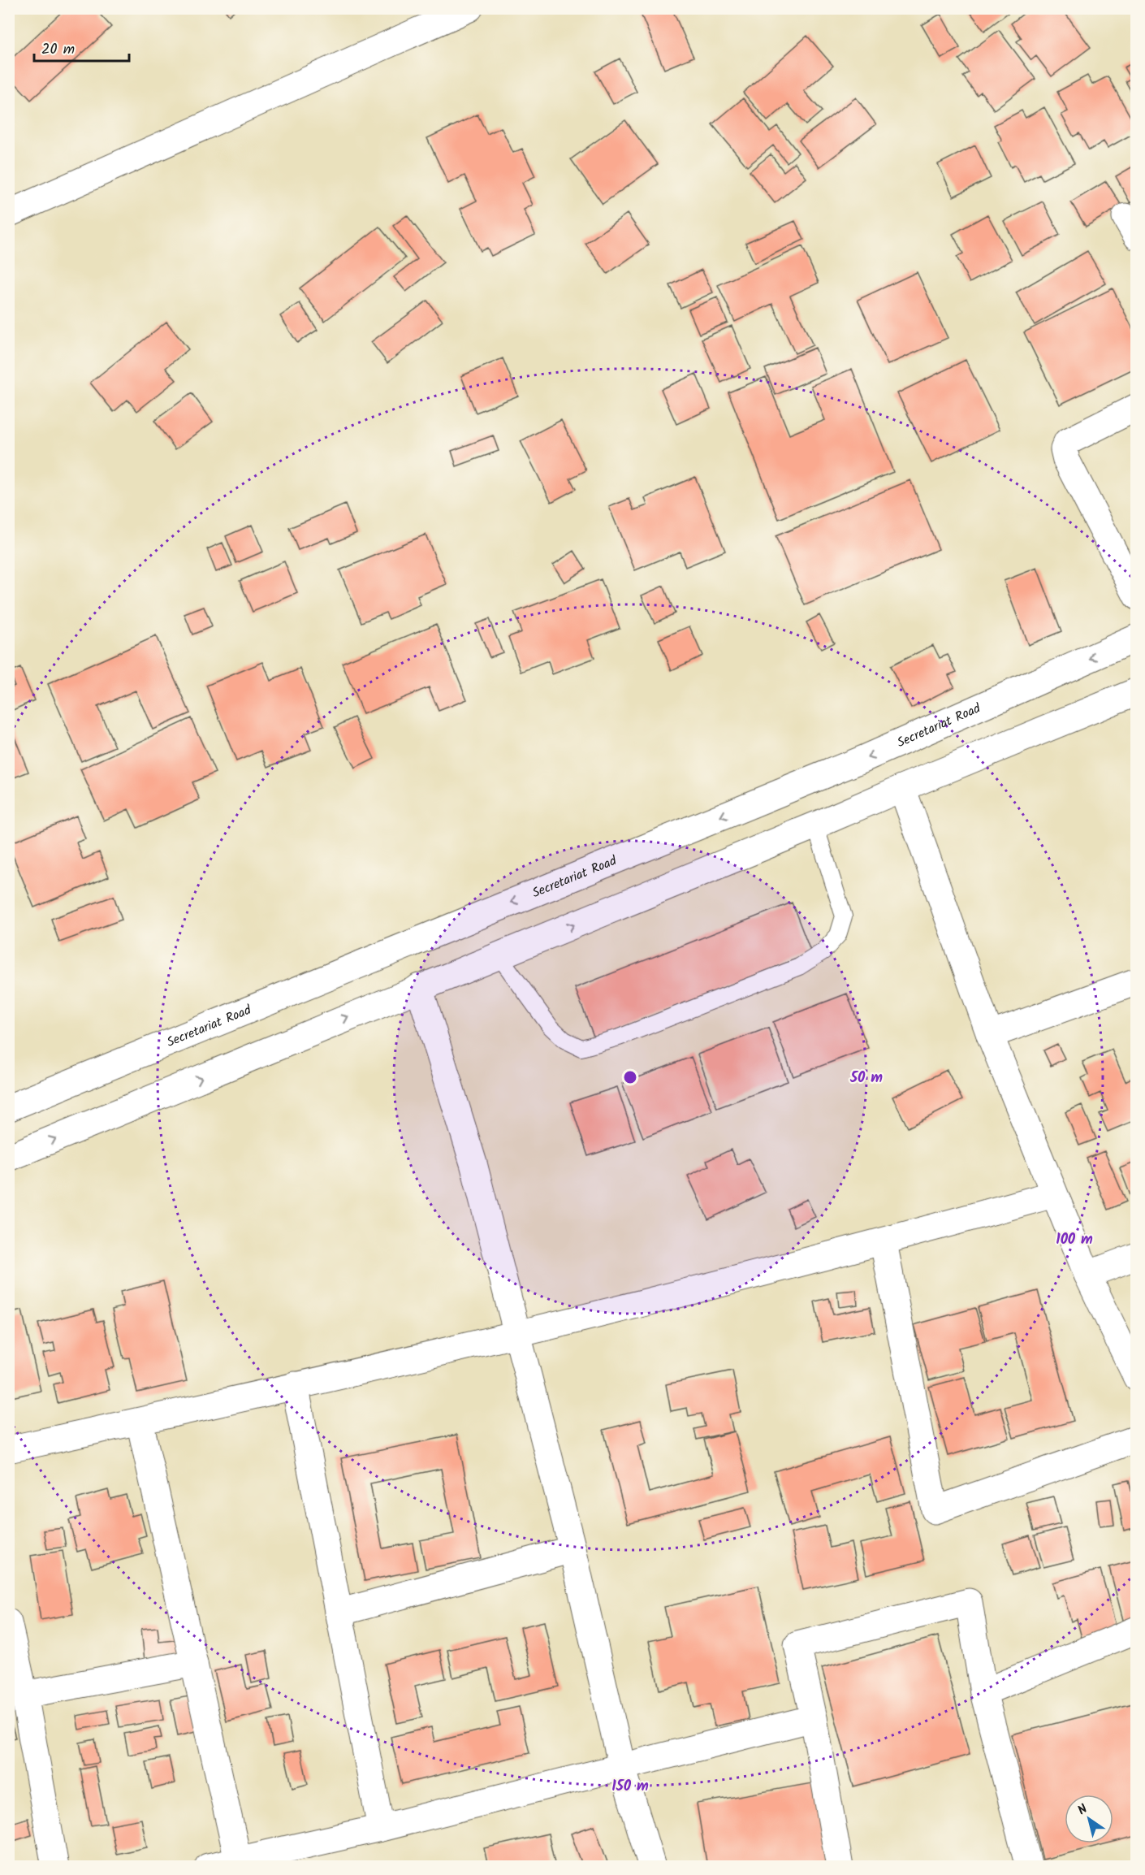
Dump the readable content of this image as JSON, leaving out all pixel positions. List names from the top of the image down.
{
  "streets": {
    "street": ["Secretariat Road"]
  },
  "scale_bar": "20 m",
  "north": "top left",
  "rings": ["50 m", "100 m", "150 m"]
}
